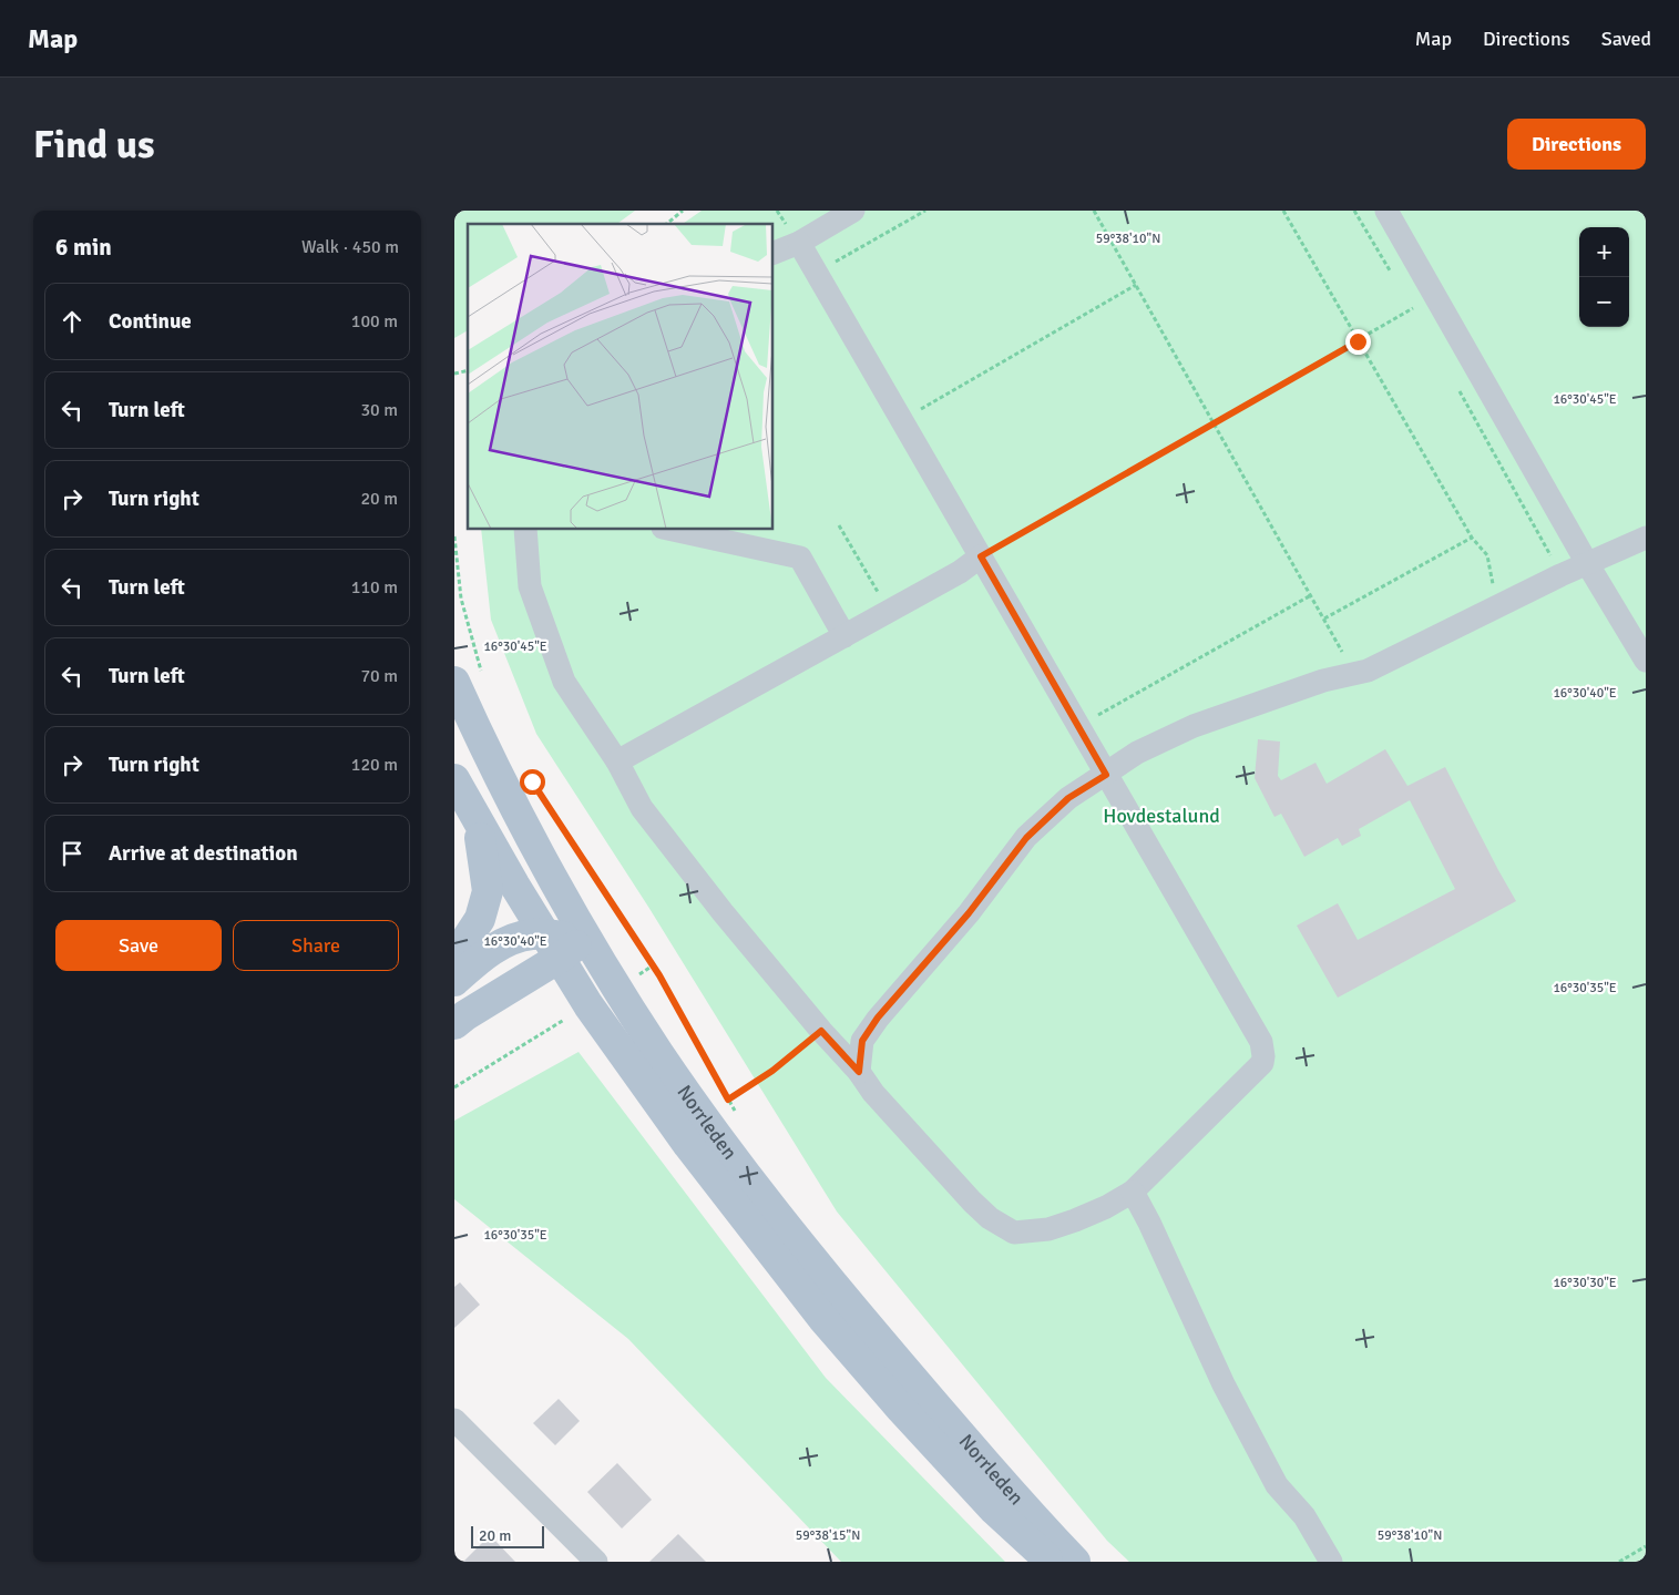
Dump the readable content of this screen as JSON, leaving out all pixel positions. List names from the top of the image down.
{
  "streets": {
    "main road": ["Norrleden"]
  },
  "parks": ["Hovdestalund"],
  "scale_bar": "20 m",
  "page": {
    "header": "Map",
    "nav": ["Map", "Directions", "Saved"],
    "buttons": [
      "Directions",
      ["Save", "Share"]
    ],
    "title": "Find us",
    "heading": ["6 min", "Walk · 450 m"],
    "map_buttons": ["+", "−"],
    "list": [
      ["Continue", "100 m"],
      ["Turn left", "30 m"],
      ["Turn right", "20 m"],
      ["Turn left", "110 m"],
      ["Turn left", "70 m"],
      ["Turn right", "120 m"],
      "Arrive at destination"
    ],
    "scale": "20 m"
  },
  "coordinates": [
    "59°38'10\"N",
    "16°30'45\"E",
    "16°30'40\"E",
    "16°30'35\"E",
    "16°30'30\"E",
    "59°38'15\"N"
  ]
}
